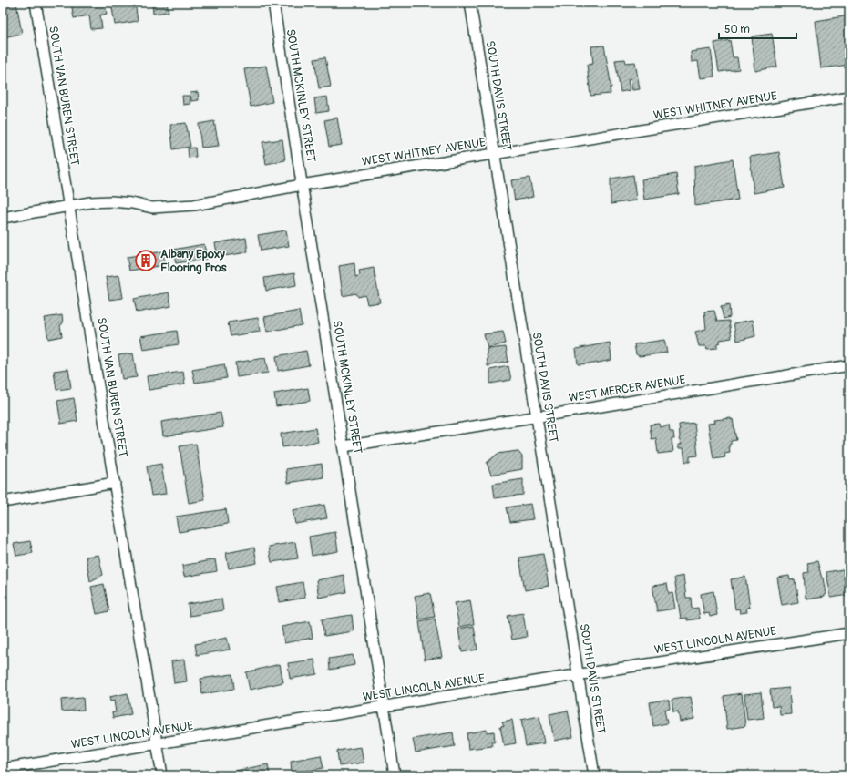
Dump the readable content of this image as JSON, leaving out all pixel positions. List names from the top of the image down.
{
  "streets": {
    "street": [
      "SOUTH VAN BUREN STREET",
      "SOUTH MCKINLEY STREET",
      "SOUTH DAVIS STREET",
      "WEST WHITNEY AVENUE",
      "WEST MERCER AVENUE",
      "WEST LINCOLN AVENUE"
    ]
  },
  "crossings": [
    ["SOUTH VAN BUREN STREET", "WEST WHITNEY AVENUE"],
    ["SOUTH VAN BUREN STREET", "WEST LINCOLN AVENUE"],
    ["SOUTH MCKINLEY STREET", "WEST WHITNEY AVENUE"],
    ["SOUTH MCKINLEY STREET", "WEST MERCER AVENUE"],
    ["SOUTH MCKINLEY STREET", "WEST LINCOLN AVENUE"],
    ["SOUTH DAVIS STREET", "WEST WHITNEY AVENUE"],
    ["SOUTH DAVIS STREET", "WEST MERCER AVENUE"],
    ["SOUTH DAVIS STREET", "WEST LINCOLN AVENUE"]
  ],
  "places": {
    "building": ["Albany Epoxy Flooring Pros"]
  },
  "scale_bar": "50 m"
}
